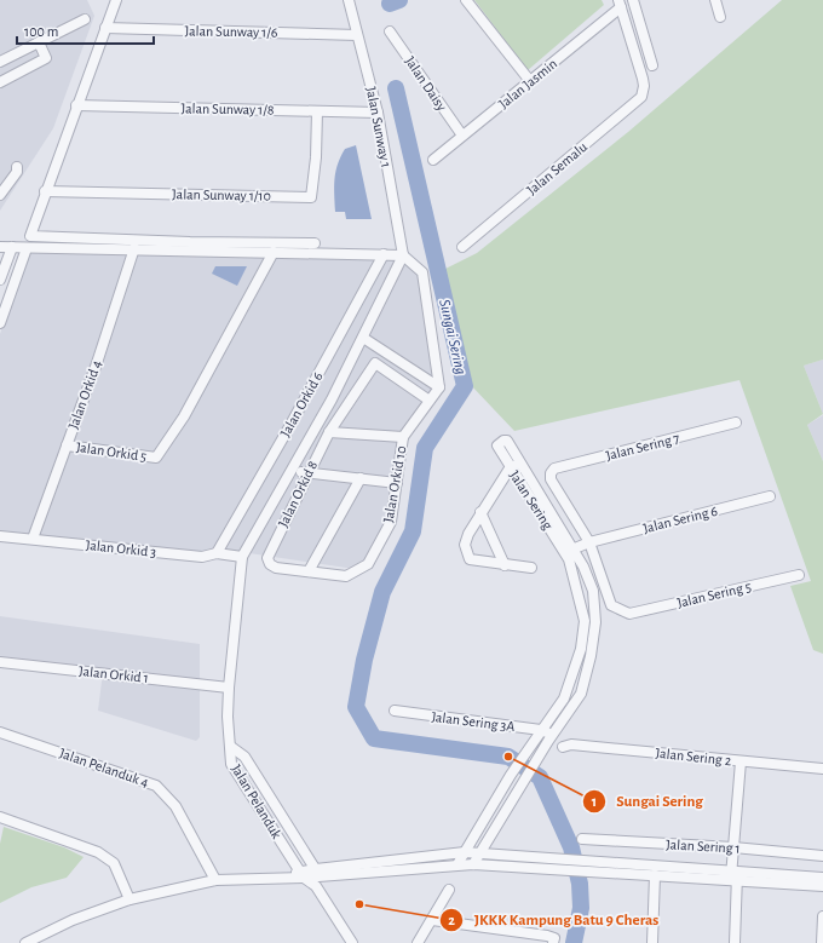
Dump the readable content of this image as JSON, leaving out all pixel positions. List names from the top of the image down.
{
  "streets": {
    "street": [
      "Jalan Sunway 1/6",
      "Jalan Daisy",
      "Jalan Jasmin",
      "Jalan Sunway 1/8",
      "Jalan Sunway 1",
      "Jalan Semalu",
      "Jalan Sunway 1/10",
      "Jalan Orkid 4",
      "Jalan Orkid 6",
      "Jalan Sering 7",
      "Jalan Orkid 5",
      "Jalan Orkid 10",
      "Jalan Orkid 8",
      "Jalan Sering",
      "Jalan Sering 6",
      "Jalan Orkid 3",
      "Jalan Sering 5",
      "Jalan Orkid 1",
      "Jalan Sering 3A",
      "Jalan Sering 2",
      "Jalan Pelanduk 4",
      "Jalan Pelanduk",
      "Jalan Sering 1"
    ]
  },
  "crossings": [
    ["Jalan Sunway 1/6", "Jalan Sunway 1"],
    ["Jalan Daisy", "Jalan Jasmin"],
    ["Jalan Jasmin", "Jalan Semalu"],
    ["Jalan Sunway 1/8", "Jalan Sunway 1"],
    ["Jalan Sunway 1/8", "Jalan Sunway 1/10"],
    ["Jalan Orkid 4", "Jalan Orkid 5"],
    ["Jalan Orkid 4", "Jalan Orkid 3"],
    ["Jalan Orkid 6", "Jalan Orkid 3"],
    ["Jalan Sering 7", "Jalan Sering 6"],
    ["Jalan Sering 7", "Jalan Sering 5"],
    ["Jalan Orkid 10", "Jalan Orkid 8"],
    ["Jalan Sering", "Jalan Sering 6"],
    ["Jalan Sering", "Jalan Sering 3A"],
    ["Jalan Sering 6", "Jalan Sering 5"]
  ],
  "water": ["Sungai Sering"],
  "places": ["Sungai Sering", "JKKK Kampung Batu 9 Cheras"],
  "scale_bar": "100 m"
}
